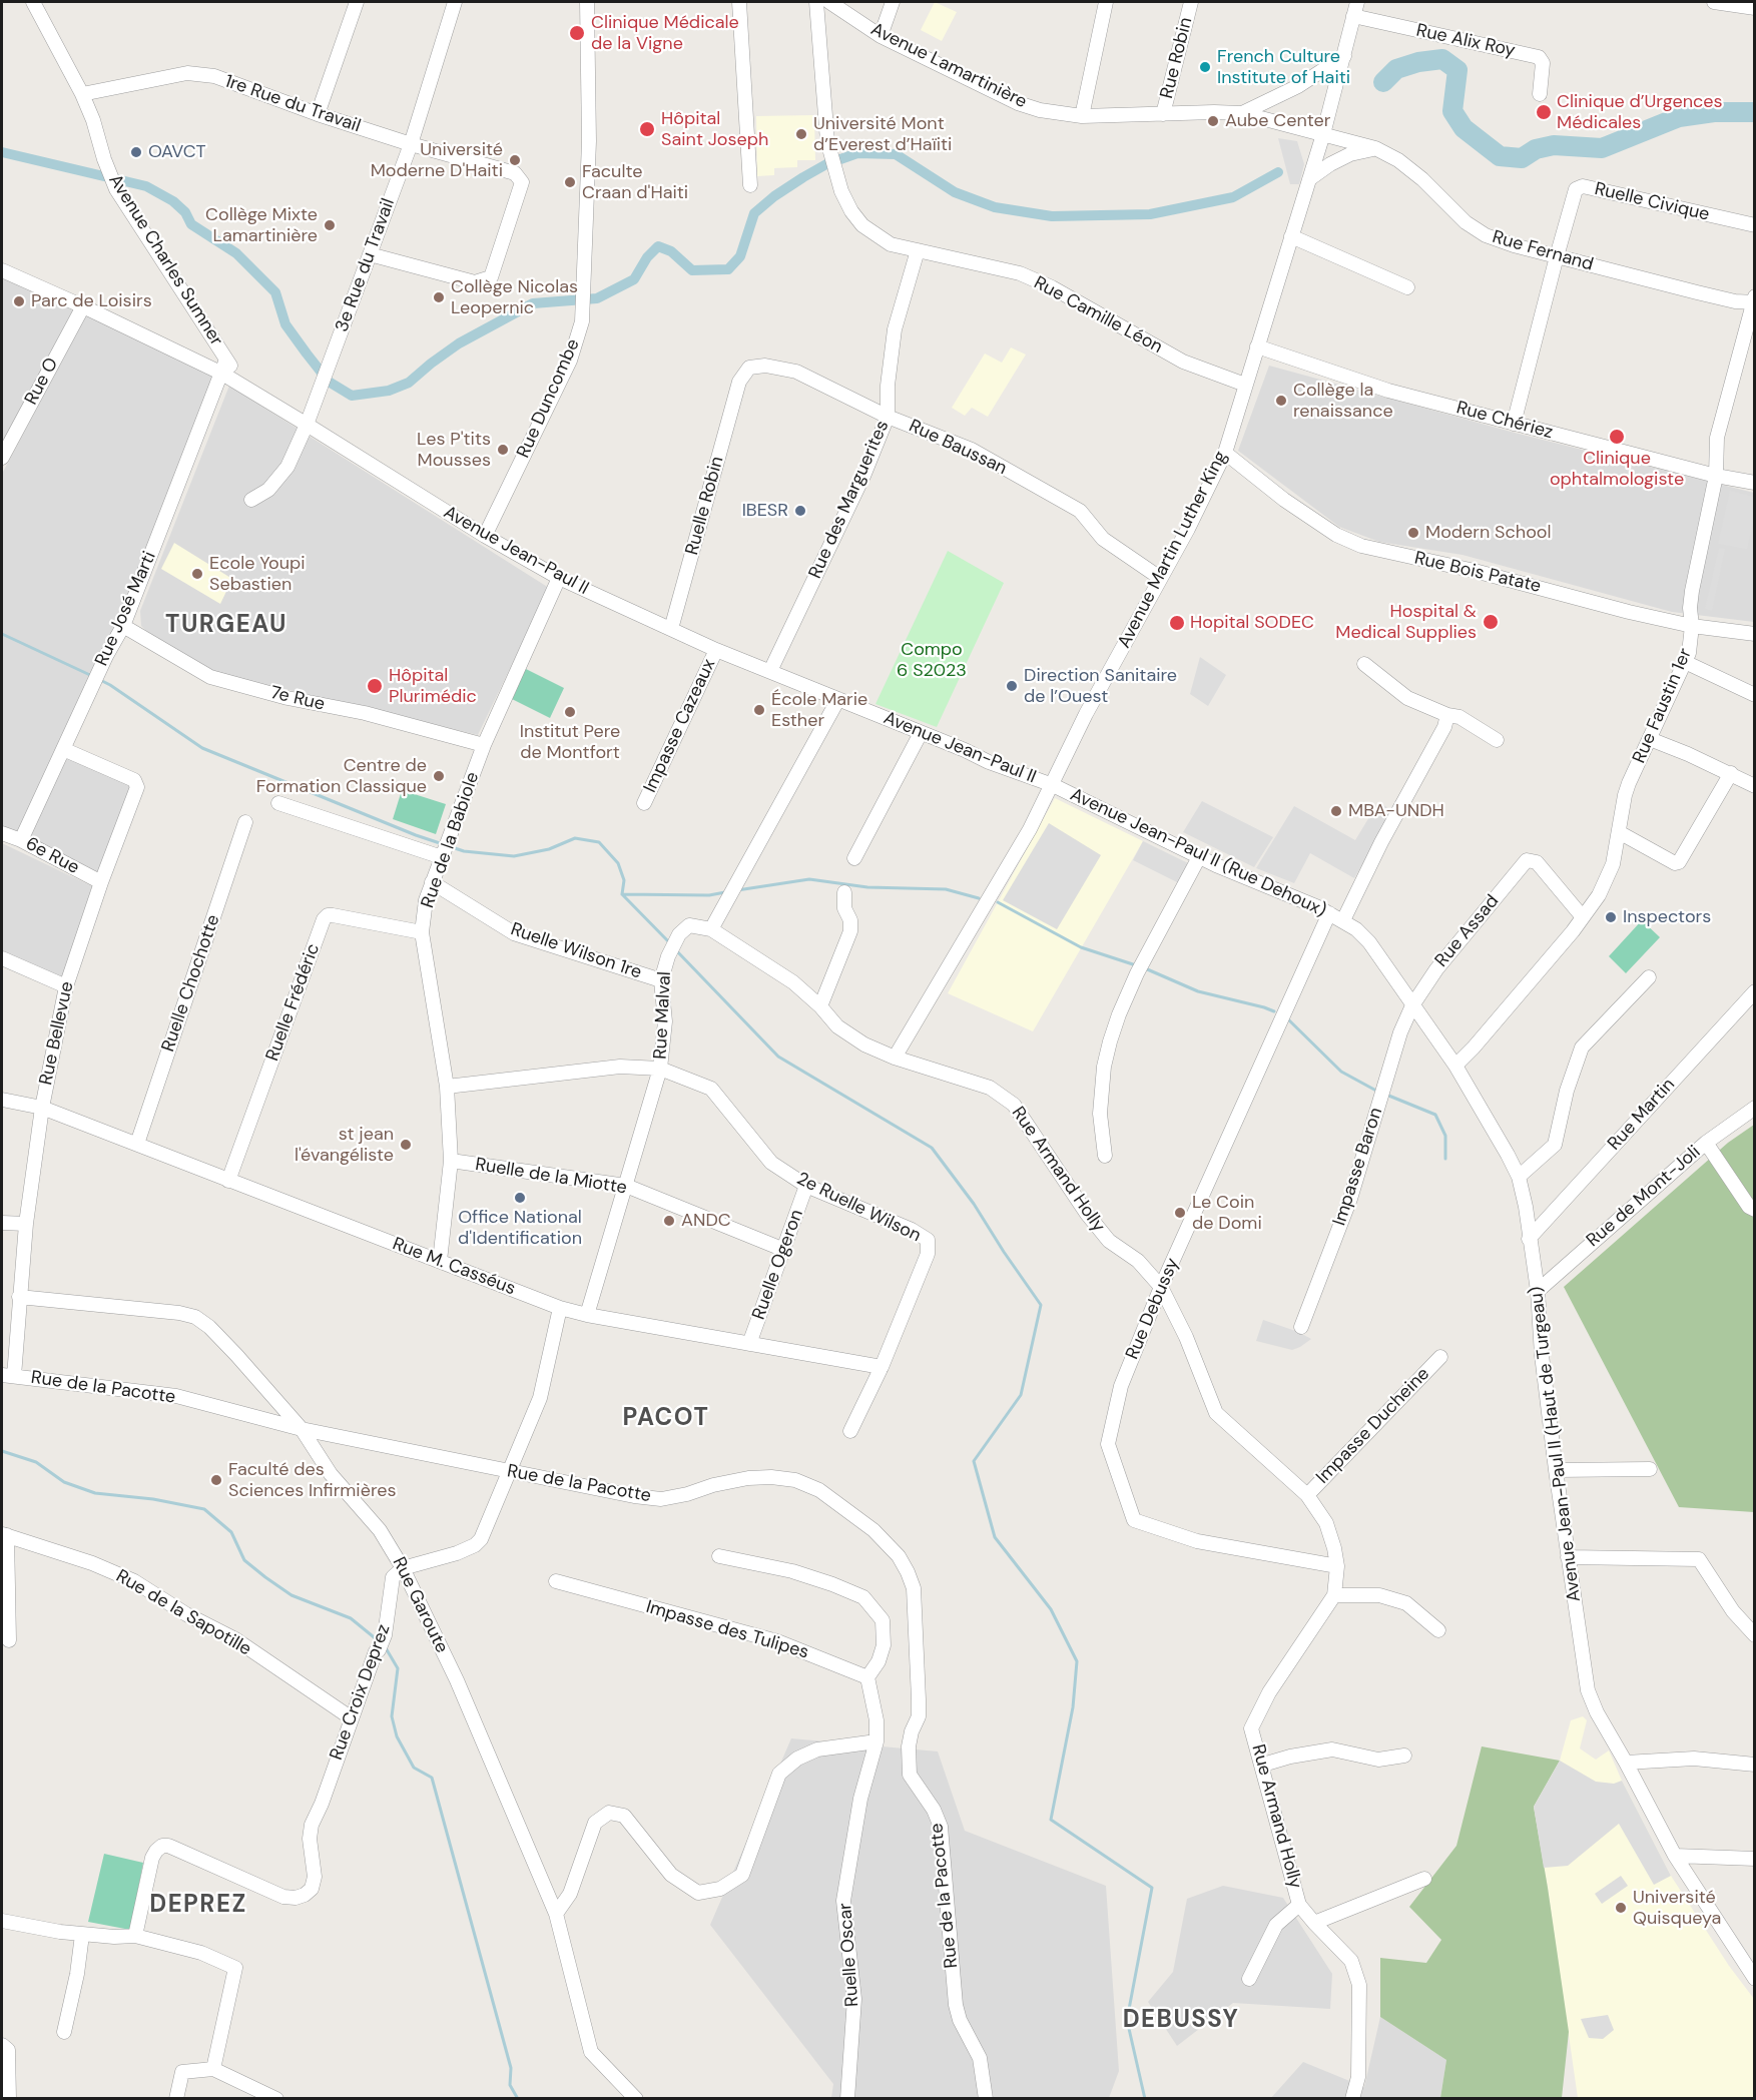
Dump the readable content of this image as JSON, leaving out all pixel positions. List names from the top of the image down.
{
  "streets": {
    "street": [
      "Rue Alix Roy",
      "Rue Robin",
      "Avenue Lamartinière",
      "1re Rue du Travail",
      "Ruelle Civique",
      "Rue Fernand",
      "Avenue Charles Sumner",
      "3e Rue du Travail",
      "Rue Camille Léon",
      "Rue O",
      "Rue Duncombe",
      "Rue Chériez",
      "Rue Baussan",
      "Rue des Marguerites",
      "Ruelle Robin",
      "Avenue Martin Luther King",
      "Avenue Jean-Paul II",
      "Rue Bois Patate",
      "Rue José Marti",
      "7e Rue",
      "Rue Faustin 1er",
      "Impasse Cazeaux",
      "Rue de la Babiole",
      "Avenue Jean-Paul II (Rue Dehoux)",
      "6e Rue",
      "Rue Assad",
      "Ruelle Wilson 1re",
      "Ruelle Chochotte",
      "Ruelle Frédéric",
      "Rue Malval",
      "Rue Bellevue",
      "Rue Martin",
      "Impasse Baron",
      "Rue Armand Holly",
      "Ruelle de la Miotte",
      "Rue de Mont-Joli",
      "2e Ruelle Wilson",
      "Ruelle Ogeron",
      "Rue M. Casséus",
      "Rue Debussy",
      "Rue de la Pacotte",
      "Impasse Ducheine",
      "Avenue Jean-Paul II (Haut de Turgeau)",
      "Rue Garoute",
      "Rue de la Sapotille",
      "Impasse des Tulipes",
      "Rue Croix Deprez",
      "Ruelle Oscar"
    ]
  },
  "crossings": [
    ["Rue Alix Roy", "Avenue Martin Luther King"],
    ["Rue Robin", "Avenue Lamartinière"],
    ["Avenue Lamartinière", "Rue Fernand"],
    ["Avenue Lamartinière", "Avenue Martin Luther King"],
    ["1re Rue du Travail", "Avenue Charles Sumner"],
    ["1re Rue du Travail", "3e Rue du Travail"],
    ["Ruelle Civique", "Rue Fernand"],
    ["Ruelle Civique", "Rue Chériez"],
    ["Rue Fernand", "Avenue Martin Luther King"],
    ["Rue Fernand", "Rue Faustin 1er"],
    ["Avenue Charles Sumner", "Avenue Jean-Paul II"],
    ["Avenue Charles Sumner", "Rue José Marti"],
    ["3e Rue du Travail", "Avenue Jean-Paul II"],
    ["Rue Camille Léon", "Rue des Marguerites"],
    ["Rue Camille Léon", "Avenue Martin Luther King"],
    ["Rue O", "Avenue Jean-Paul II"],
    ["Rue Duncombe", "Avenue Jean-Paul II"],
    ["Rue Chériez", "Avenue Martin Luther King"],
    ["Rue Chériez", "Rue Faustin 1er"],
    ["Rue Baussan", "Rue des Marguerites"],
    ["Rue Baussan", "Ruelle Robin"],
    ["Rue Baussan", "Avenue Martin Luther King"],
    ["Rue des Marguerites", "Avenue Jean-Paul II"],
    ["Ruelle Robin", "Avenue Jean-Paul II"],
    ["Avenue Martin Luther King", "Avenue Jean-Paul II"],
    ["Avenue Martin Luther King", "Rue Bois Patate"],
    ["Avenue Martin Luther King", "Avenue Jean-Paul II (Rue Dehoux)"],
    ["Avenue Martin Luther King", "Rue Armand Holly"],
    ["Avenue Jean-Paul II", "Rue José Marti"],
    ["Avenue Jean-Paul II", "Impasse Cazeaux"],
    ["Avenue Jean-Paul II", "Rue de la Babiole"],
    ["Avenue Jean-Paul II", "Avenue Jean-Paul II (Rue Dehoux)"],
    ["Rue Bois Patate", "Rue Faustin 1er"],
    ["Rue José Marti", "7e Rue"],
    ["Rue José Marti", "6e Rue"],
    ["Rue José Marti", "Rue Bellevue"],
    ["7e Rue", "Rue de la Babiole"],
    ["Rue Faustin 1er", "Rue Assad"],
    ["Rue Faustin 1er", "Avenue Jean-Paul II (Haut de Turgeau)"],
    ["Rue de la Babiole", "Ruelle Wilson 1re"],
    ["Rue de la Babiole", "Ruelle Frédéric"],
    ["Rue de la Babiole", "Ruelle de la Miotte"],
    ["Rue de la Babiole", "2e Ruelle Wilson"],
    ["Rue de la Babiole", "Rue M. Casséus"],
    ["Avenue Jean-Paul II (Rue Dehoux)", "Rue Debussy"],
    ["Avenue Jean-Paul II (Rue Dehoux)", "Avenue Jean-Paul II (Haut de Turgeau)"],
    ["6e Rue", "Rue Bellevue"],
    ["Rue Assad", "Impasse Baron"],
    ["Rue Assad", "Avenue Jean-Paul II (Haut de Turgeau)"],
    ["Ruelle Wilson 1re", "Rue Malval"],
    ["Ruelle Chochotte", "Rue M. Casséus"],
    ["Ruelle Frédéric", "Rue M. Casséus"],
    ["Rue Malval", "Rue Armand Holly"],
    ["Rue Malval", "Ruelle de la Miotte"],
    ["Rue Malval", "2e Ruelle Wilson"],
    ["Rue Malval", "Rue M. Casséus"],
    ["Rue Bellevue", "Rue M. Casséus"],
    ["Rue Bellevue", "Rue de la Pacotte"],
    ["Rue Bellevue", "Rue Garoute"],
    ["Rue Martin", "Avenue Jean-Paul II (Haut de Turgeau)"],
    ["Impasse Baron", "Avenue Jean-Paul II (Haut de Turgeau)"],
    ["Rue Armand Holly", "Rue Debussy"],
    ["Rue Armand Holly", "Impasse Ducheine"],
    ["Ruelle de la Miotte", "Ruelle Ogeron"],
    ["Rue de Mont-Joli", "Avenue Jean-Paul II (Haut de Turgeau)"],
    ["2e Ruelle Wilson", "Ruelle Ogeron"],
    ["2e Ruelle Wilson", "Rue M. Casséus"],
    ["Ruelle Ogeron", "Rue M. Casséus"],
    ["Rue de la Pacotte", "Rue Garoute"],
    ["Rue Garoute", "Rue Croix Deprez"],
    ["Rue de la Sapotille", "Rue Croix Deprez"]
  ],
  "districts": [
    "TURGEAU",
    "PACOT",
    "DEPREZ",
    "DEBUSSY"
  ],
  "parks": ["Compo 6 S2023"],
  "places": [
    "Clinique Médicale de la Vigne",
    "French Culture Institute of Haiti",
    "Clinique d’Urgences Médicales",
    "Aube Center",
    "Hôpital Saint Joseph",
    "Université Mont d’Everest d’Haïiti",
    "OAVCT",
    "Université Moderne D'Haiti",
    "Faculte Craan d'Haiti",
    "Collège Mixte Lamartinière",
    "Collège Nicolas Leopernic",
    "Parc de Loisirs",
    "Collège la renaissance",
    "Clinique ophtalmologiste",
    "Les P'tits Mousses",
    "IBESR",
    "Modern School",
    "Ecole Youpi Sebastien",
    "Hospital & Medical Supplies",
    "Hopital SODEC",
    "Hôpital Plurimédic",
    "Direction Sanitaire de l’Ouest",
    "École Marie Esther",
    "Institut Pere de Montfort",
    "Centre de Formation Classique",
    "MBA-UNDH",
    "Inspectors",
    "st jean l'évangéliste",
    "Office National d'Identification",
    "Le Coin de Domi",
    "ANDC",
    "Faculté des Sciences Infirmières",
    "Université Quisqueya"
  ]
}
